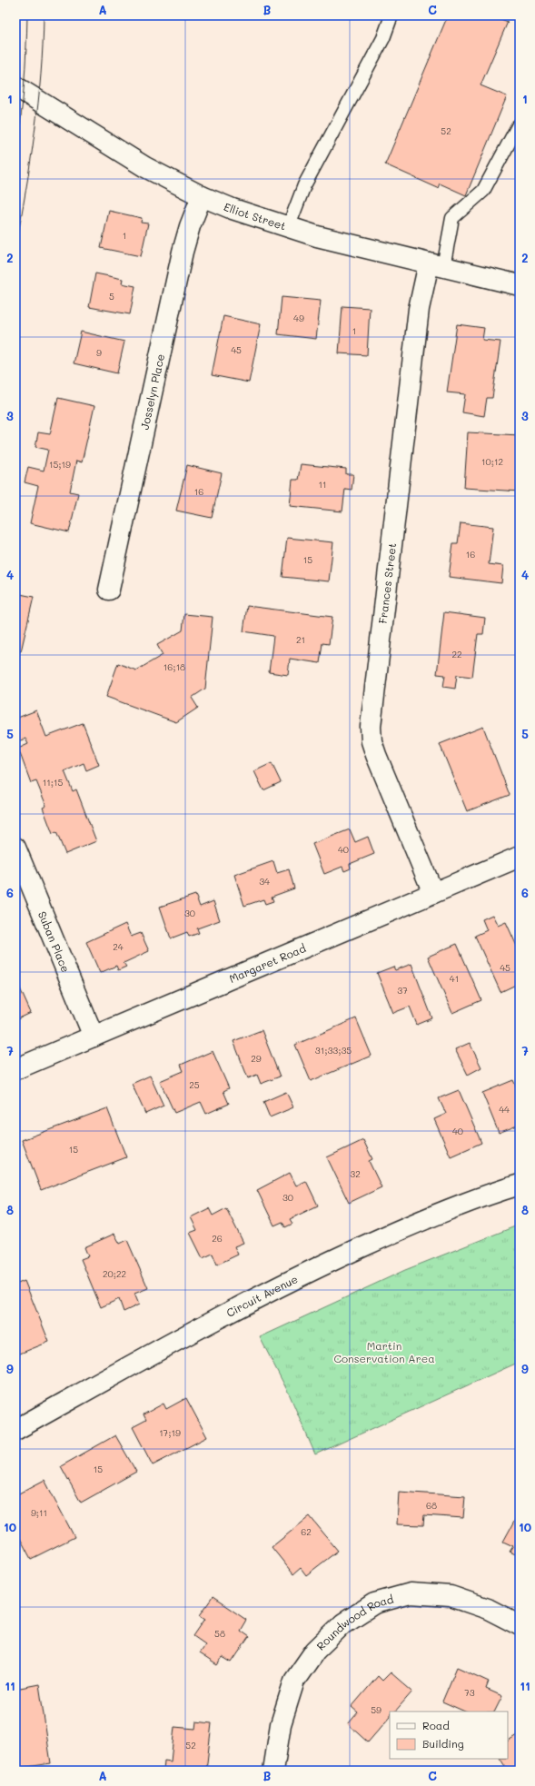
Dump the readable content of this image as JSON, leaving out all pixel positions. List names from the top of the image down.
{
  "streets": {
    "street": [
      "Elliot Street",
      "Josselyn Place",
      "Frances Street",
      "Suban Place",
      "Margaret Road",
      "Circuit Avenue",
      "Roundwood Road"
    ]
  },
  "crossings": [
    ["Elliot Street", "Josselyn Place"],
    ["Elliot Street", "Frances Street"],
    ["Frances Street", "Margaret Road"],
    ["Suban Place", "Margaret Road"]
  ],
  "parks": ["Martin Conservation Area"],
  "house_numbers": [
    "52",
    "1",
    "5",
    "49",
    "1",
    "45",
    "9",
    "10;12",
    "15;19",
    "11",
    "16",
    "16",
    "15",
    "21",
    "22",
    "16;18",
    "11;15",
    "40",
    "34",
    "30",
    "24",
    "45",
    "41",
    "37",
    "31;33;35",
    "29",
    "25",
    "44",
    "40",
    "15",
    "32",
    "30",
    "26",
    "20;22",
    "17;19",
    "15",
    "68",
    "9;11",
    "62",
    "58",
    "73",
    "59",
    "52"
  ],
  "legend": ["Road", "Building"],
  "grid": {
    "columns": ["A", "B", "C"],
    "rows": [
      "1",
      "2",
      "3",
      "4",
      "5",
      "6",
      "7",
      "8",
      "9",
      "10",
      "11"
    ]
  }
}
